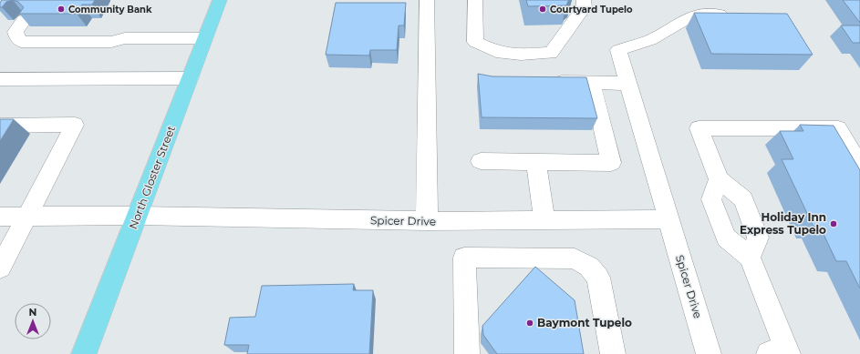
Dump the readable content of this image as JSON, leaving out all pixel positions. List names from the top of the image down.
{
  "streets": {
    "main road": ["North Gloster Street"],
    "street": ["Spicer Drive"]
  },
  "crossings": [
    ["North Gloster Street", "Spicer Drive"]
  ],
  "places": [
    "Community Bank",
    "Courtyard Tupelo",
    "Holiday Inn Express Tupelo",
    "Baymont Tupelo"
  ],
  "north": "top"
}
